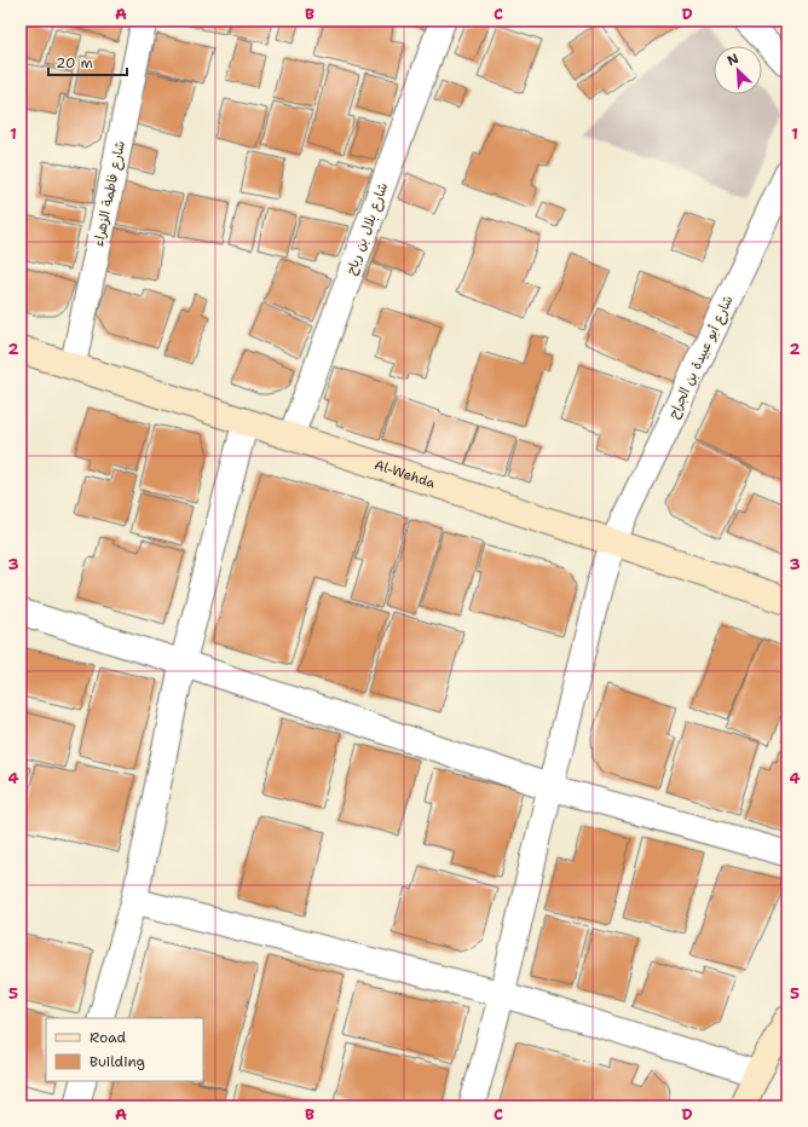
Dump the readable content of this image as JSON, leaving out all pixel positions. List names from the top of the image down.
{
  "streets": {
    "main road": ["Al-Wehda"],
    "street": ["شارع فاطمة الزهراء", "شارع بلال بن رباح", "شارع أبو عبيدة بن الجراح"]
  },
  "crossings": [
    ["شارع فاطمة الزهراء", "Al-Wehda"],
    ["شارع بلال بن رباح", "Al-Wehda"],
    ["شارع أبو عبيدة بن الجراح", "Al-Wehda"]
  ],
  "legend": ["Road", "Building"],
  "scale_bar": "20 m",
  "north": "top left",
  "grid": {
    "columns": [
      "A",
      "B",
      "C",
      "D"
    ],
    "rows": [
      "1",
      "2",
      "3",
      "4",
      "5"
    ]
  }
}
